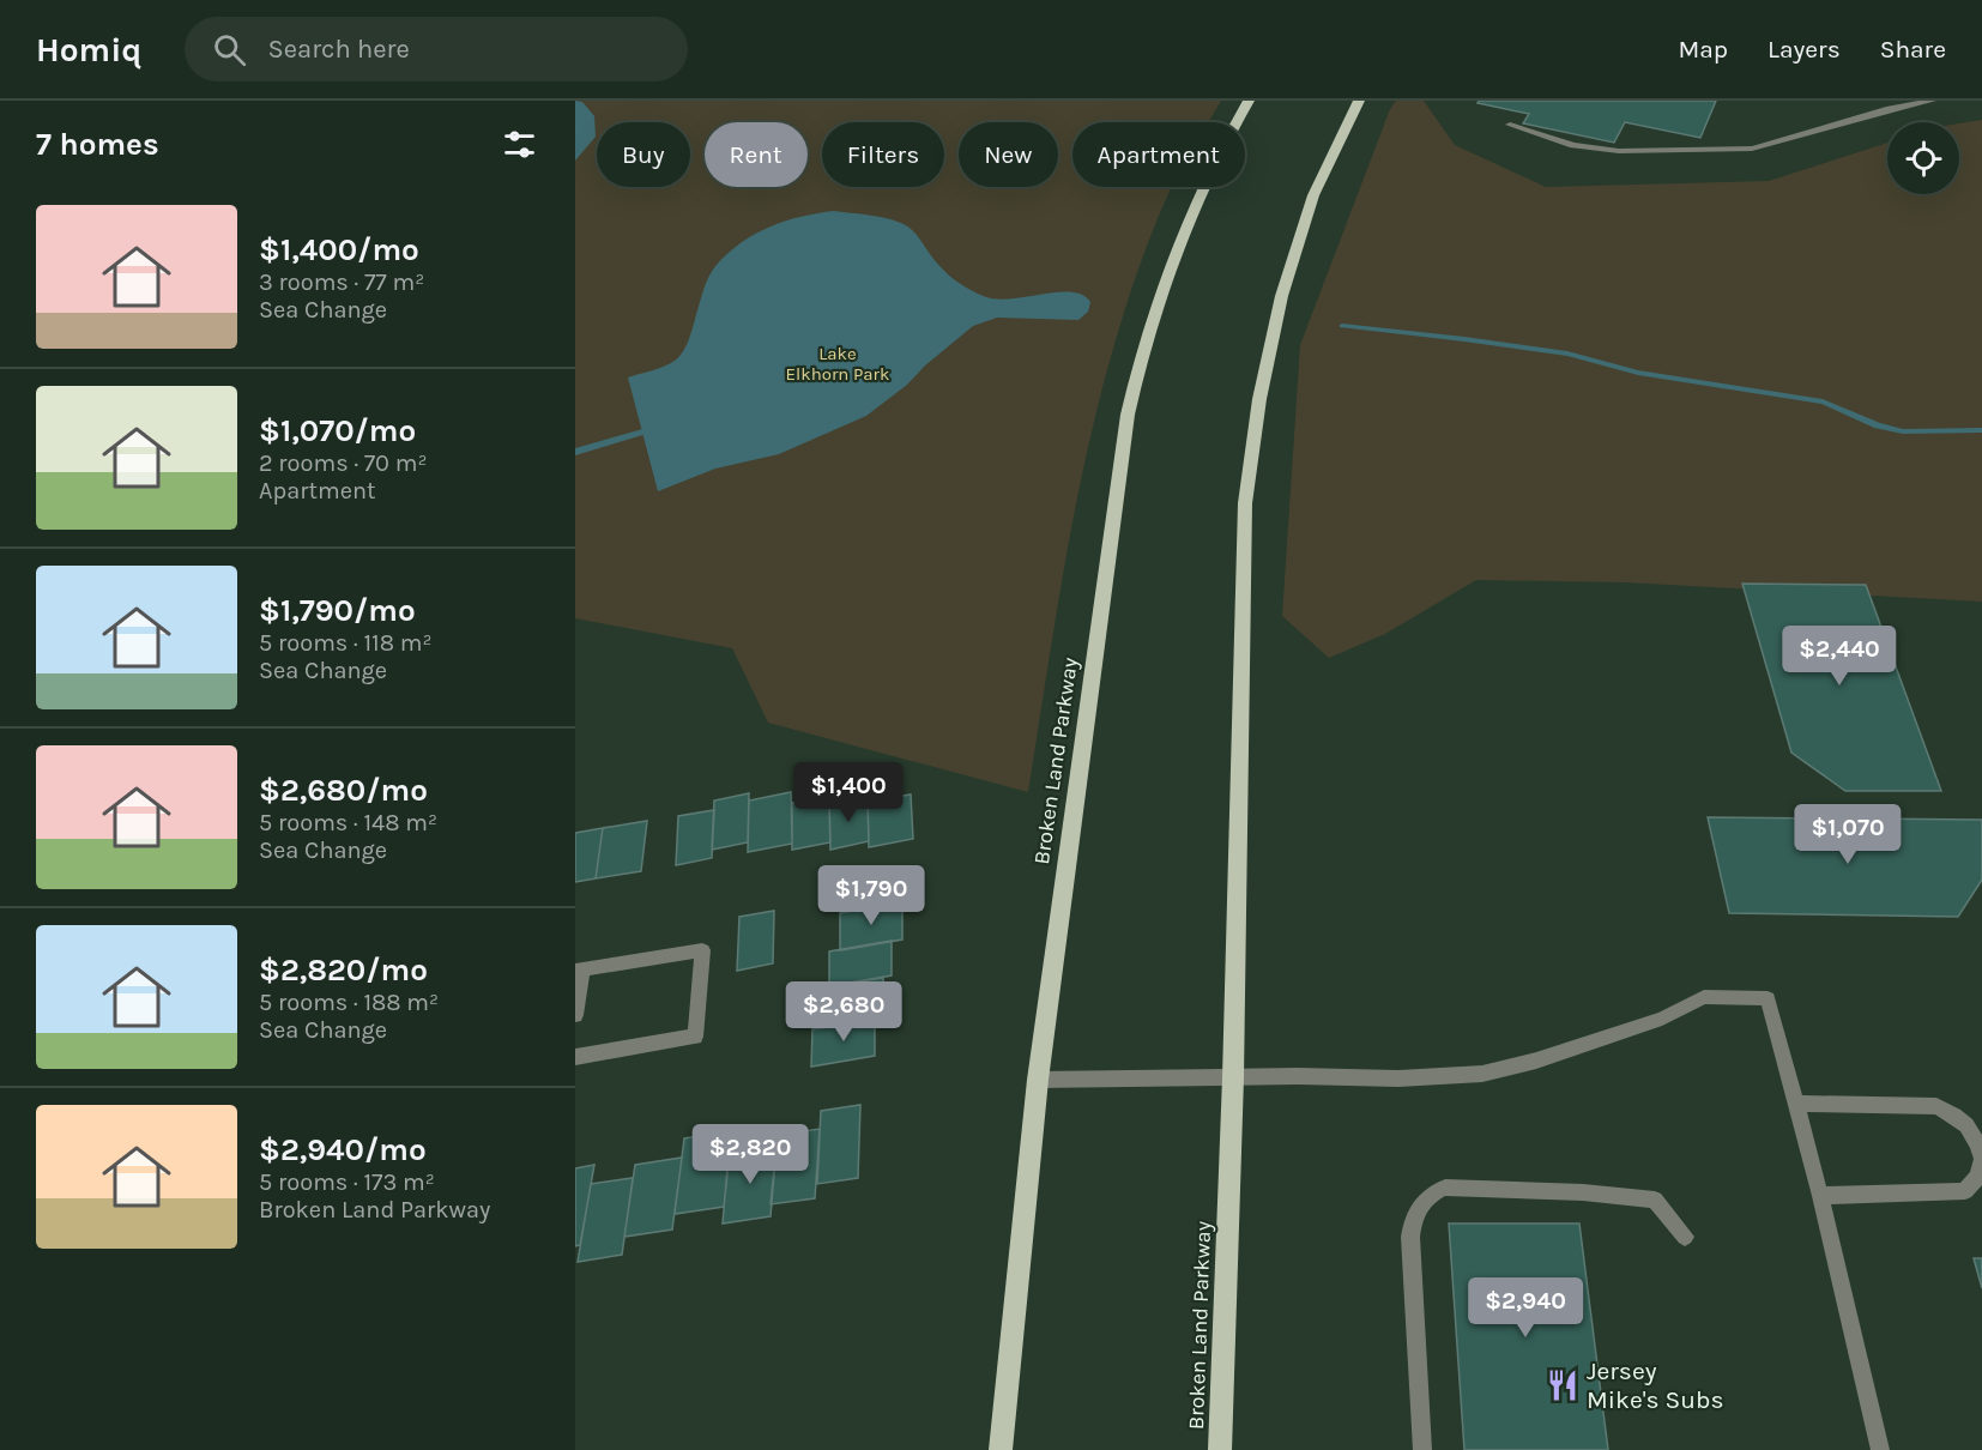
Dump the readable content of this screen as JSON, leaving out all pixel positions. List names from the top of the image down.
{
  "streets": {
    "main road": ["Broken Land Parkway"]
  },
  "parks": ["Lake Elkhorn Park"],
  "places": {
    "restaurant": ["Jersey Mike's Subs"]
  },
  "page": {
    "header": "Homiq",
    "search": "Search here",
    "nav": ["Map", "Layers", "Share"],
    "heading": "7 homes",
    "chip": [
      "Buy",
      "Rent",
      "Filters",
      "New",
      "Apartment"
    ],
    "list": [
      {
        "name": "$1,400/mo",
        "note": "3 rooms · 77 m² · Sea Change"
      },
      {
        "name": "$1,070/mo",
        "note": "2 rooms · 70 m² · Apartment"
      },
      {
        "name": "$1,790/mo",
        "note": "5 rooms · 118 m² · Sea Change"
      },
      {
        "name": "$2,680/mo",
        "note": "5 rooms · 148 m² · Sea Change"
      },
      {
        "name": "$2,820/mo",
        "note": "5 rooms · 188 m² · Sea Change"
      },
      {
        "name": "$2,940/mo",
        "note": "5 rooms · 173 m² · Broken Land Parkway"
      }
    ],
    "price": [
      "$2,440",
      "$1,400",
      "$1,070",
      "$1,790",
      "$2,680",
      "$2,820",
      "$2,940"
    ]
  }
}
